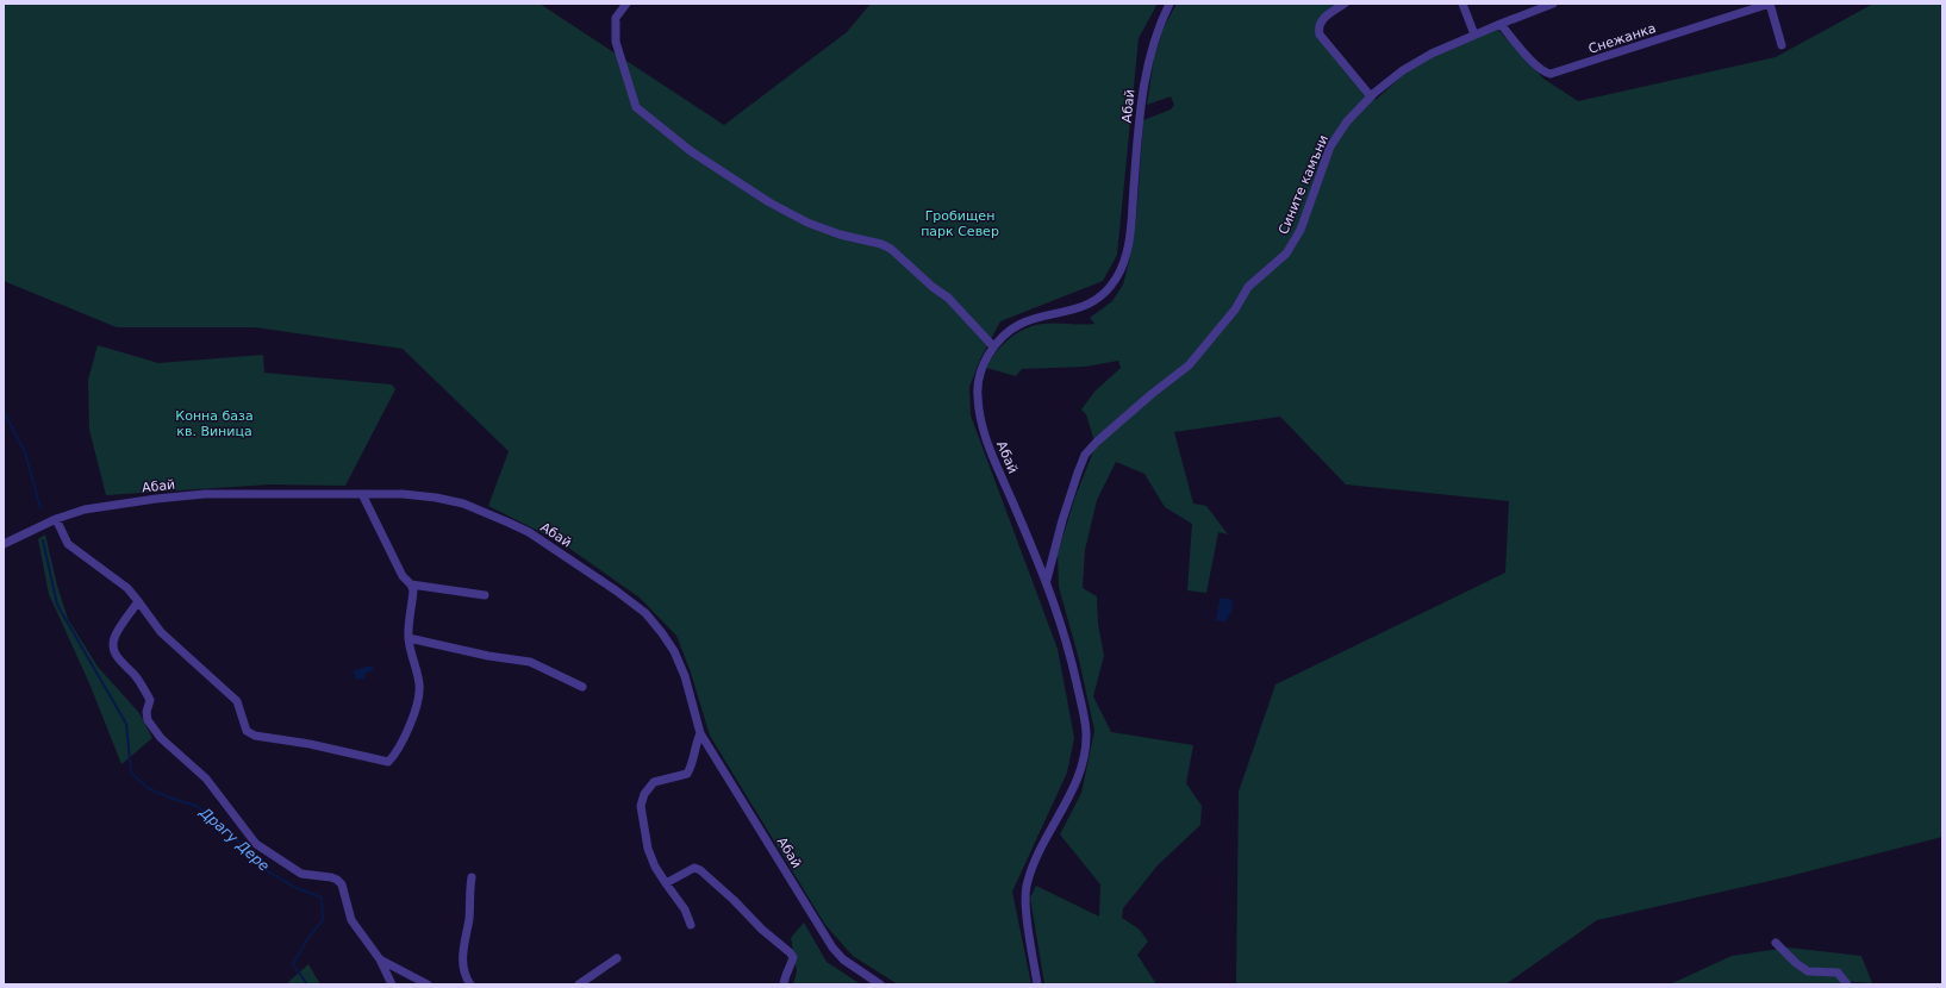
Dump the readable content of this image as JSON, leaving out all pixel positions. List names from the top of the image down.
{
  "streets": {
    "street": ["Снежанка", "Абай", "Сините камъни"]
  },
  "crossings": [
    ["Снежанка", "Сините камъни"],
    ["Абай", "Сините камъни"]
  ],
  "water": ["Драгу Дере"],
  "parks": ["Гробищен парк Север", "Конна база кв. Виница"]
}
